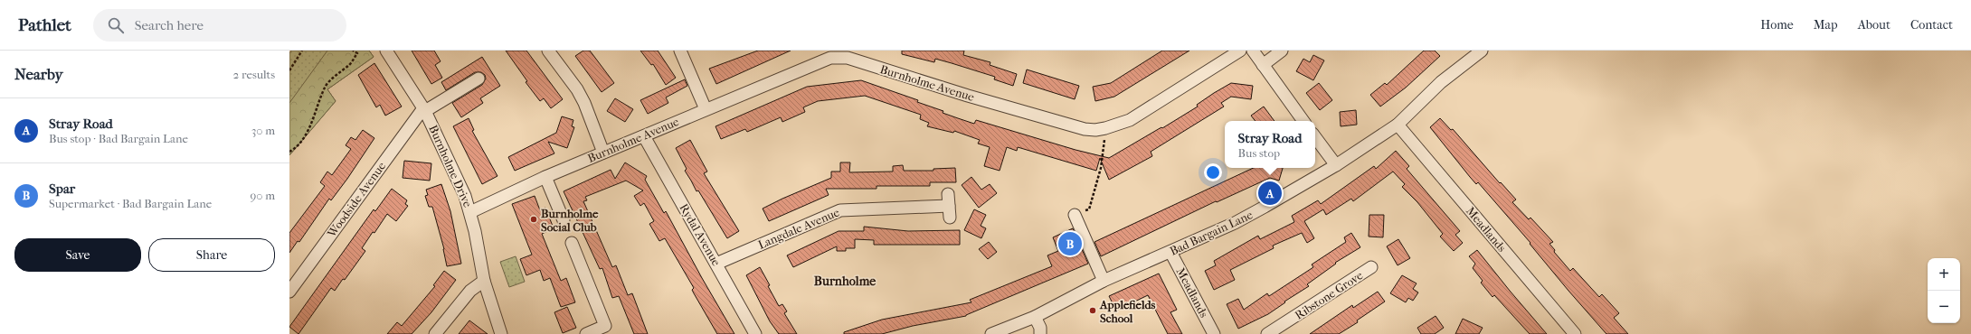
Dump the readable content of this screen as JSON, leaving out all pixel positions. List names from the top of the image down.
{
  "streets": {
    "street": [
      "Burnholme Avenue",
      "Burnholme Drive",
      "Woodside Avenue",
      "Langdale Avenue",
      "Meadlands",
      "Bad Bargain Lane",
      "Rydal Avenue",
      "Ribstone Grove"
    ]
  },
  "crossings": [
    ["Burnholme Avenue", "Burnholme Drive"],
    ["Burnholme Avenue", "Rydal Avenue"],
    ["Burnholme Drive", "Woodside Avenue"],
    ["Langdale Avenue", "Rydal Avenue"],
    ["Meadlands", "Bad Bargain Lane"]
  ],
  "districts": ["Burnholme"],
  "places": ["Burnholme Social Club", "Applefields School"],
  "page": {
    "header": "Pathlet",
    "search": "Search here",
    "nav": [
      "Home",
      "Map",
      "About",
      "Contact"
    ],
    "heading": ["Nearby", "2 results"],
    "list": [
      {
        "mark": "A",
        "name": "Stray Road",
        "note": "Bus stop · Bad Bargain Lane",
        "value": "30 m"
      },
      {
        "mark": "B",
        "name": "Spar",
        "note": "Supermarket · Bad Bargain Lane",
        "value": "90 m"
      }
    ],
    "popup": ["Stray Road", "Bus stop"],
    "pins": ["A", "B"],
    "buttons": ["Save", "Share"],
    "map_buttons": ["+", "−"]
  }
}
